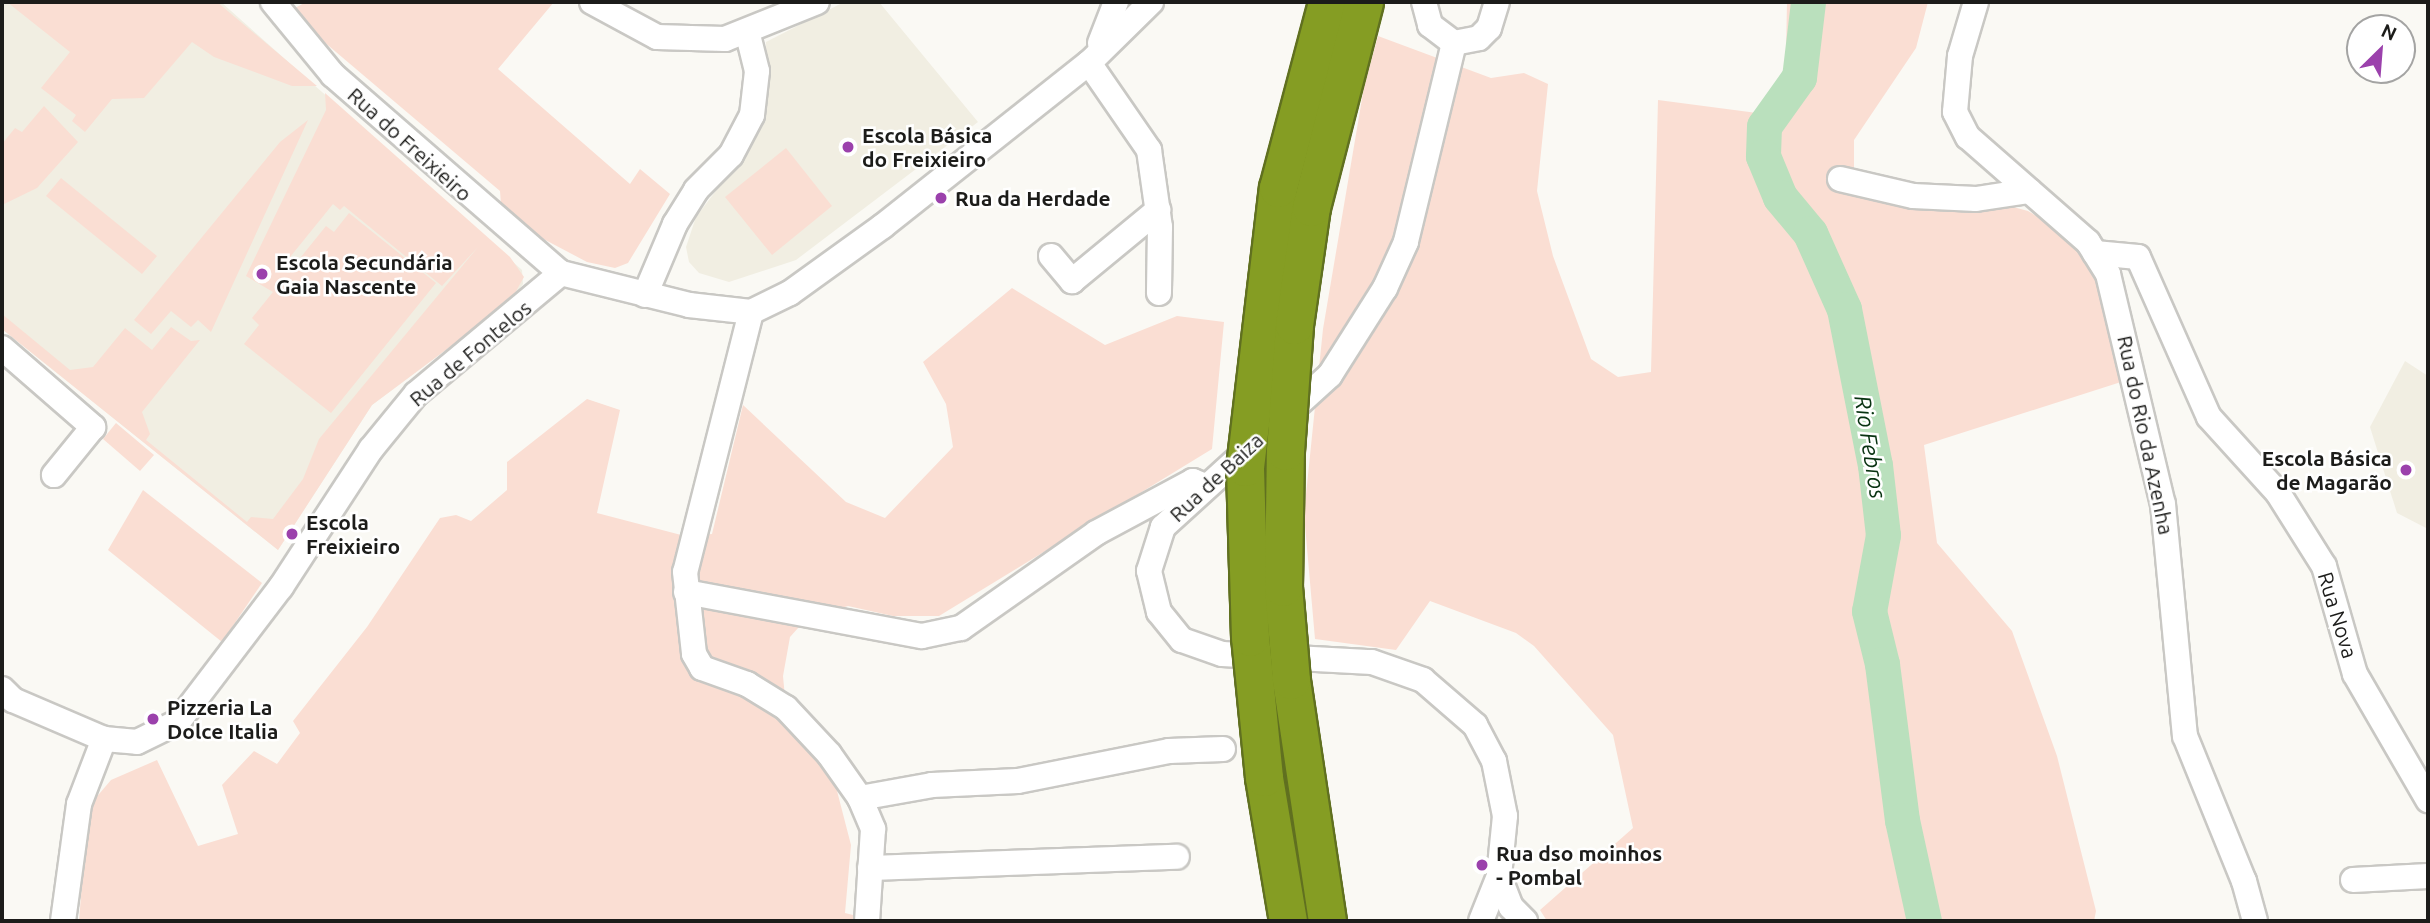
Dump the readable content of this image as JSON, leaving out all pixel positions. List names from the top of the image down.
{
  "streets": {
    "street": [
      "Rua do Freixieiro",
      "Rua de Fontelos",
      "Rua do Rio da Azenha",
      "Rua de Baiza",
      "Rua Nova"
    ]
  },
  "crossings": [
    ["Rua do Freixieiro", "Rua de Fontelos"],
    ["Rua do Rio da Azenha", "Rua Nova"]
  ],
  "water": ["Rio Febros"],
  "places": [
    "Escola Básica do Freixieiro",
    "Rua da Herdade",
    "Escola Secundária Gaia Nascente",
    "Escola Básica de Magarão",
    "Escola Freixieiro",
    "Pizzeria La Dolce Italia",
    "Rua dso moinhos - Pombal"
  ],
  "north": "top right"
}
